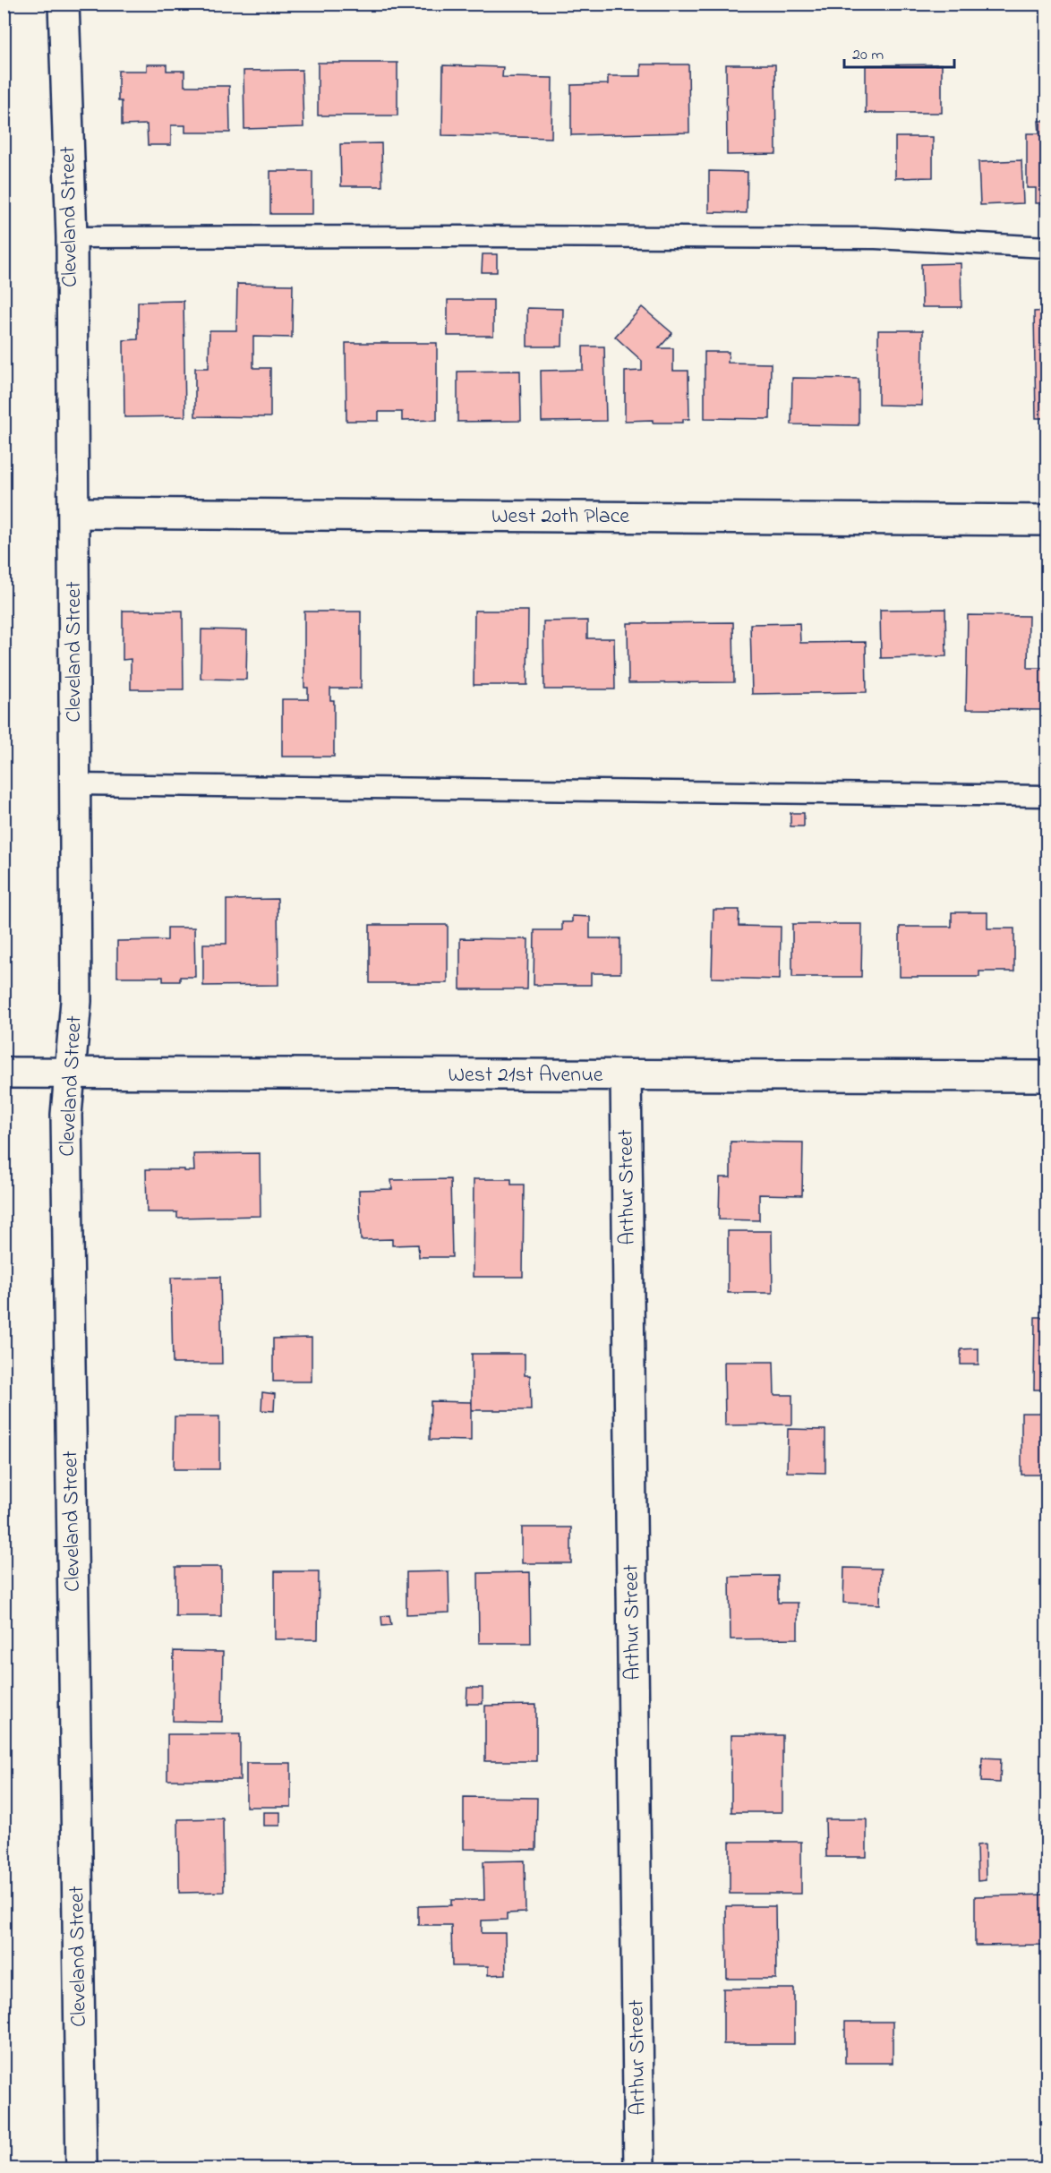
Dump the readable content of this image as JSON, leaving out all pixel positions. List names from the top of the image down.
{
  "streets": {
    "street": [
      "Cleveland Street",
      "West 20th Place",
      "West 21st Avenue",
      "Arthur Street"
    ]
  },
  "crossings": [
    ["Cleveland Street", "West 20th Place"],
    ["Cleveland Street", "West 21st Avenue"],
    ["West 21st Avenue", "Arthur Street"]
  ],
  "scale_bar": "20 m"
}
